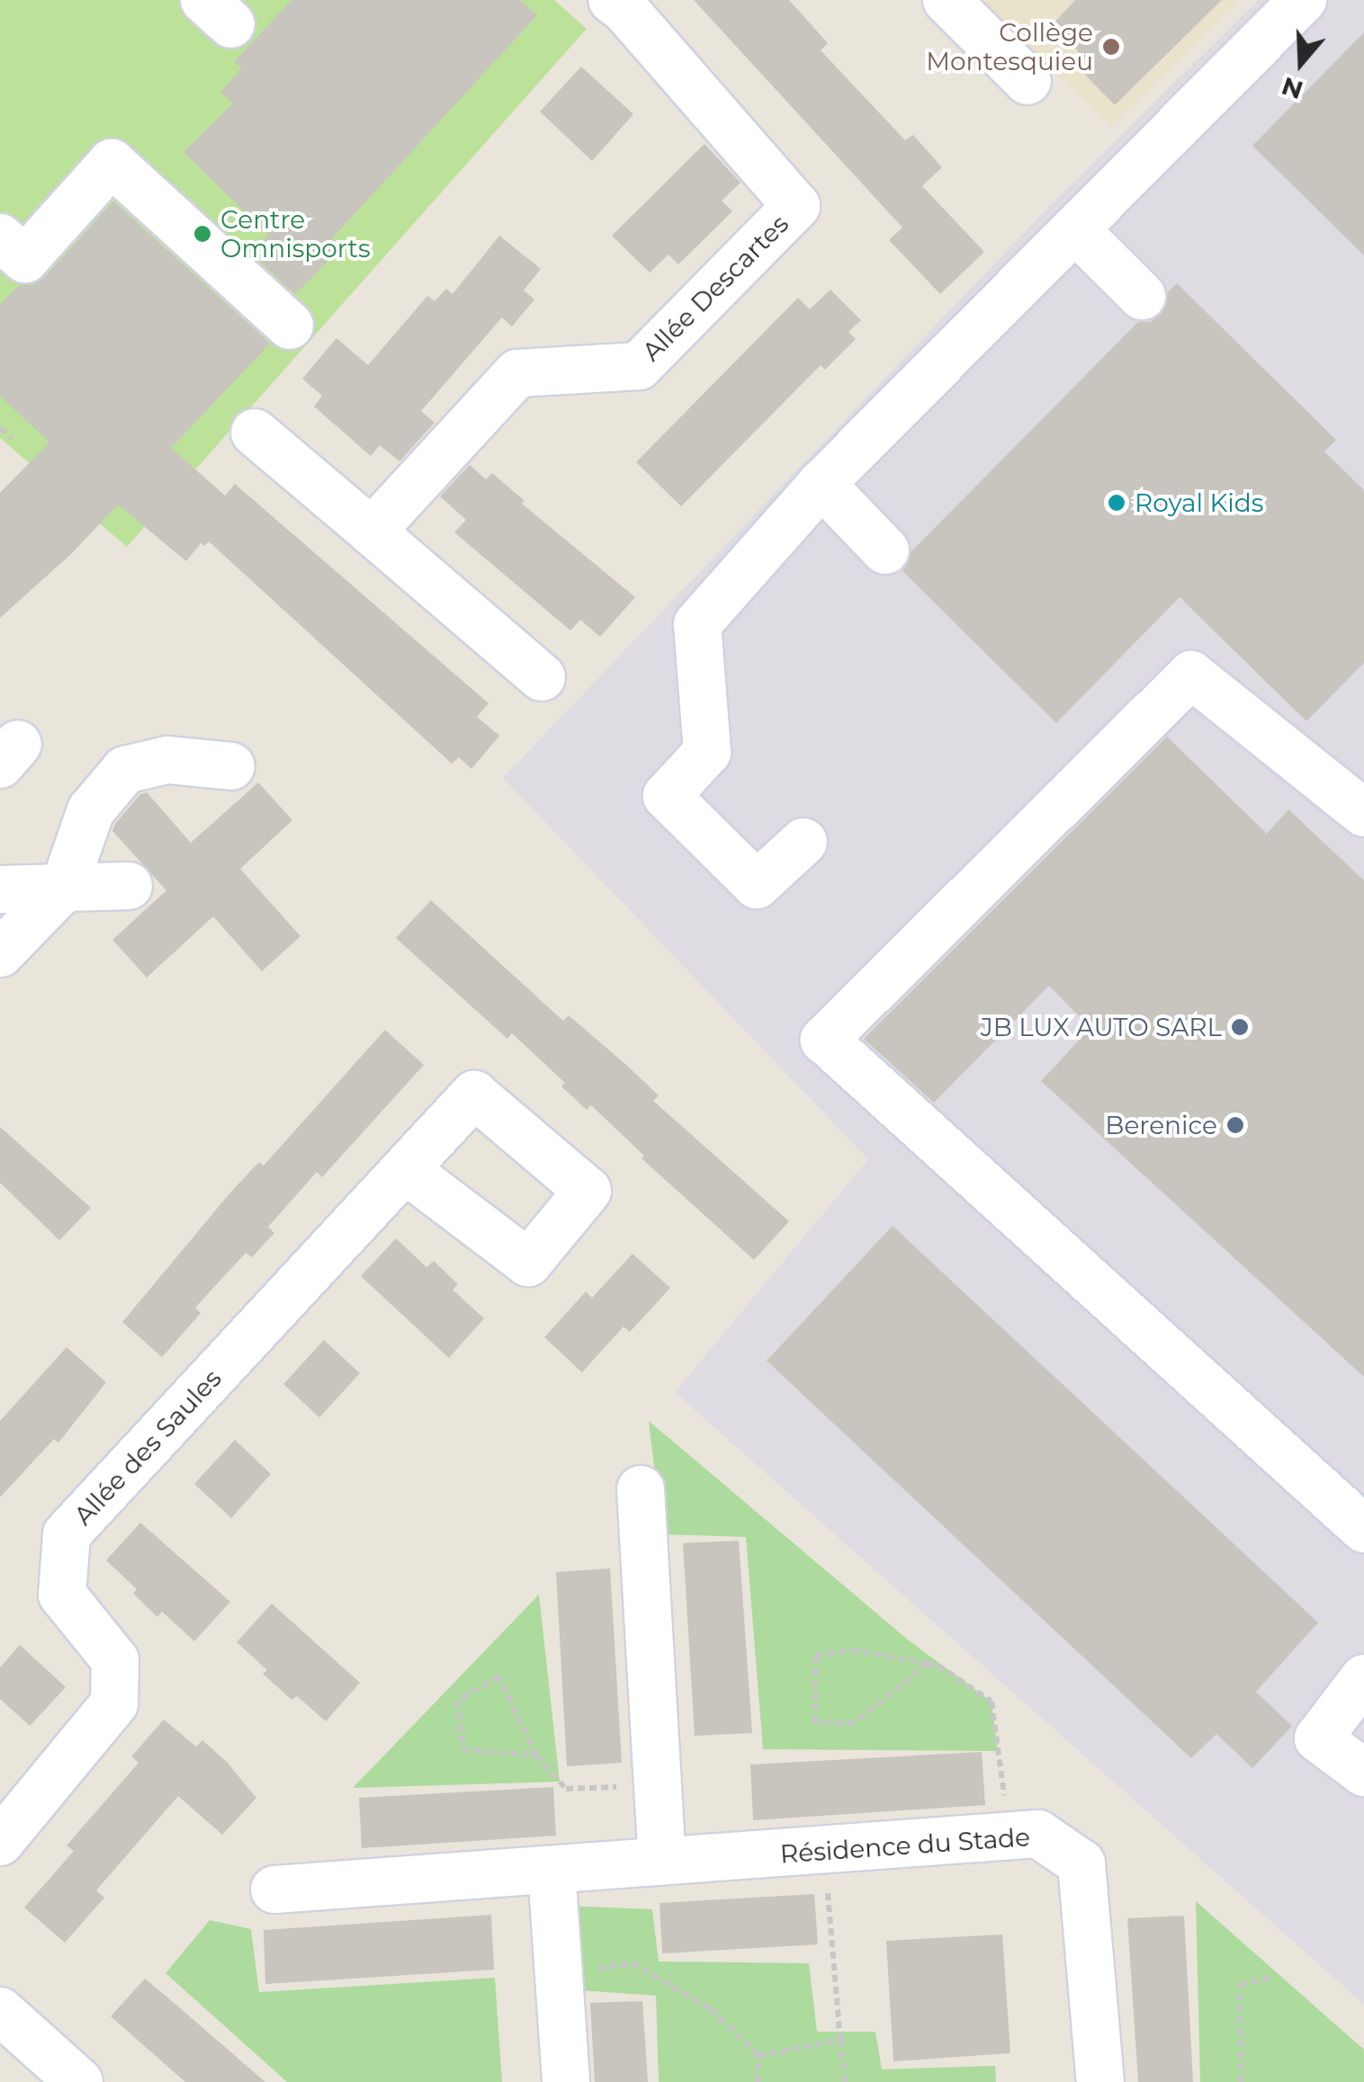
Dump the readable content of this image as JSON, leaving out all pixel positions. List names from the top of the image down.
{
  "streets": {
    "street": ["Allée Descartes", "Allée des Saules", "Résidence du Stade"]
  },
  "places": [
    "Collège Montesquieu",
    "Centre Omnisports",
    "Royal Kids",
    "JB LUX AUTO SARL",
    "Berenice"
  ],
  "north": "bottom"
}
